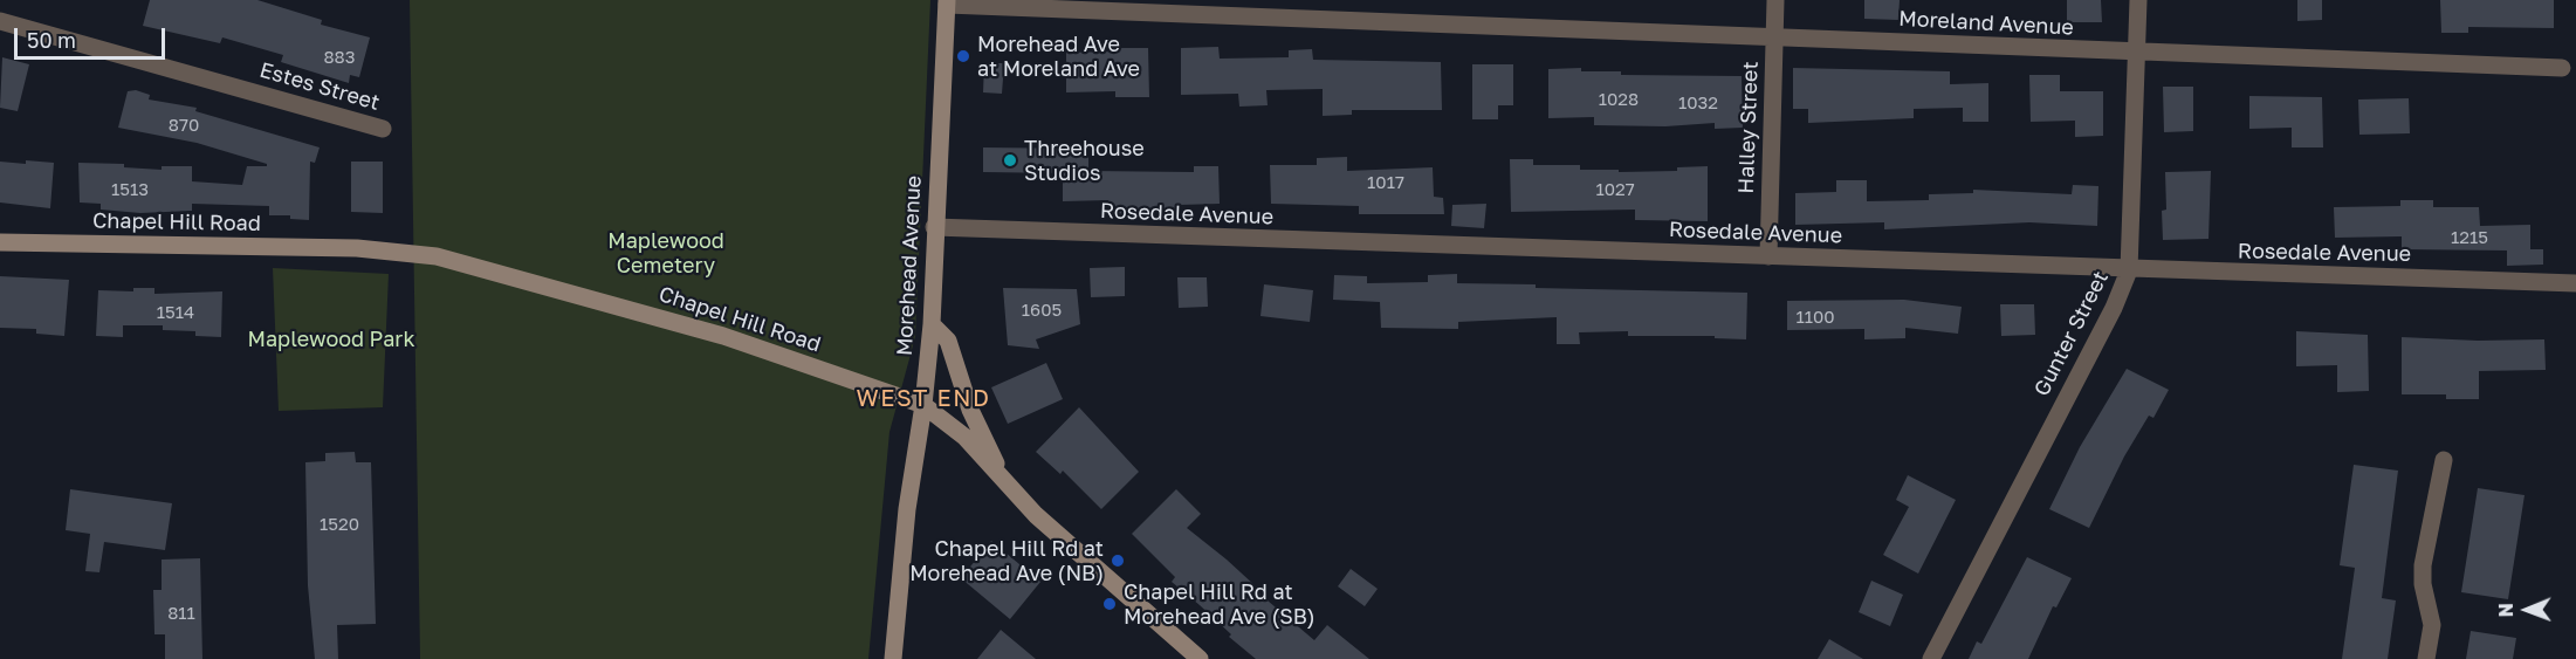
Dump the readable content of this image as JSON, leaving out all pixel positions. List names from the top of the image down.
{
  "streets": {
    "street": [
      "Moreland Avenue",
      "Estes Street",
      "Halley Street",
      "Rosedale Avenue",
      "Chapel Hill Road",
      "Morehead Avenue",
      "Gunter Street"
    ]
  },
  "crossings": [
    ["Moreland Avenue", "Halley Street"],
    ["Moreland Avenue", "Morehead Avenue"],
    ["Moreland Avenue", "Gunter Street"],
    ["Halley Street", "Rosedale Avenue"],
    ["Rosedale Avenue", "Morehead Avenue"],
    ["Rosedale Avenue", "Gunter Street"],
    ["Chapel Hill Road", "Morehead Avenue"]
  ],
  "districts": ["WEST END"],
  "parks": ["Maplewood Cemetery", "Maplewood Park"],
  "places": [
    "Morehead Ave at Moreland Ave",
    "Threehouse Studios",
    "Chapel Hill Rd at Morehead Ave (NB)",
    "Chapel Hill Rd at Morehead Ave (SB)"
  ],
  "house_numbers": [
    "883",
    "1028",
    "1032",
    "870",
    "1017",
    "1513",
    "1027",
    "1215",
    "1605",
    "1514",
    "1100",
    "1520",
    "811"
  ],
  "scale_bar": "50 m",
  "north": "left"
}
